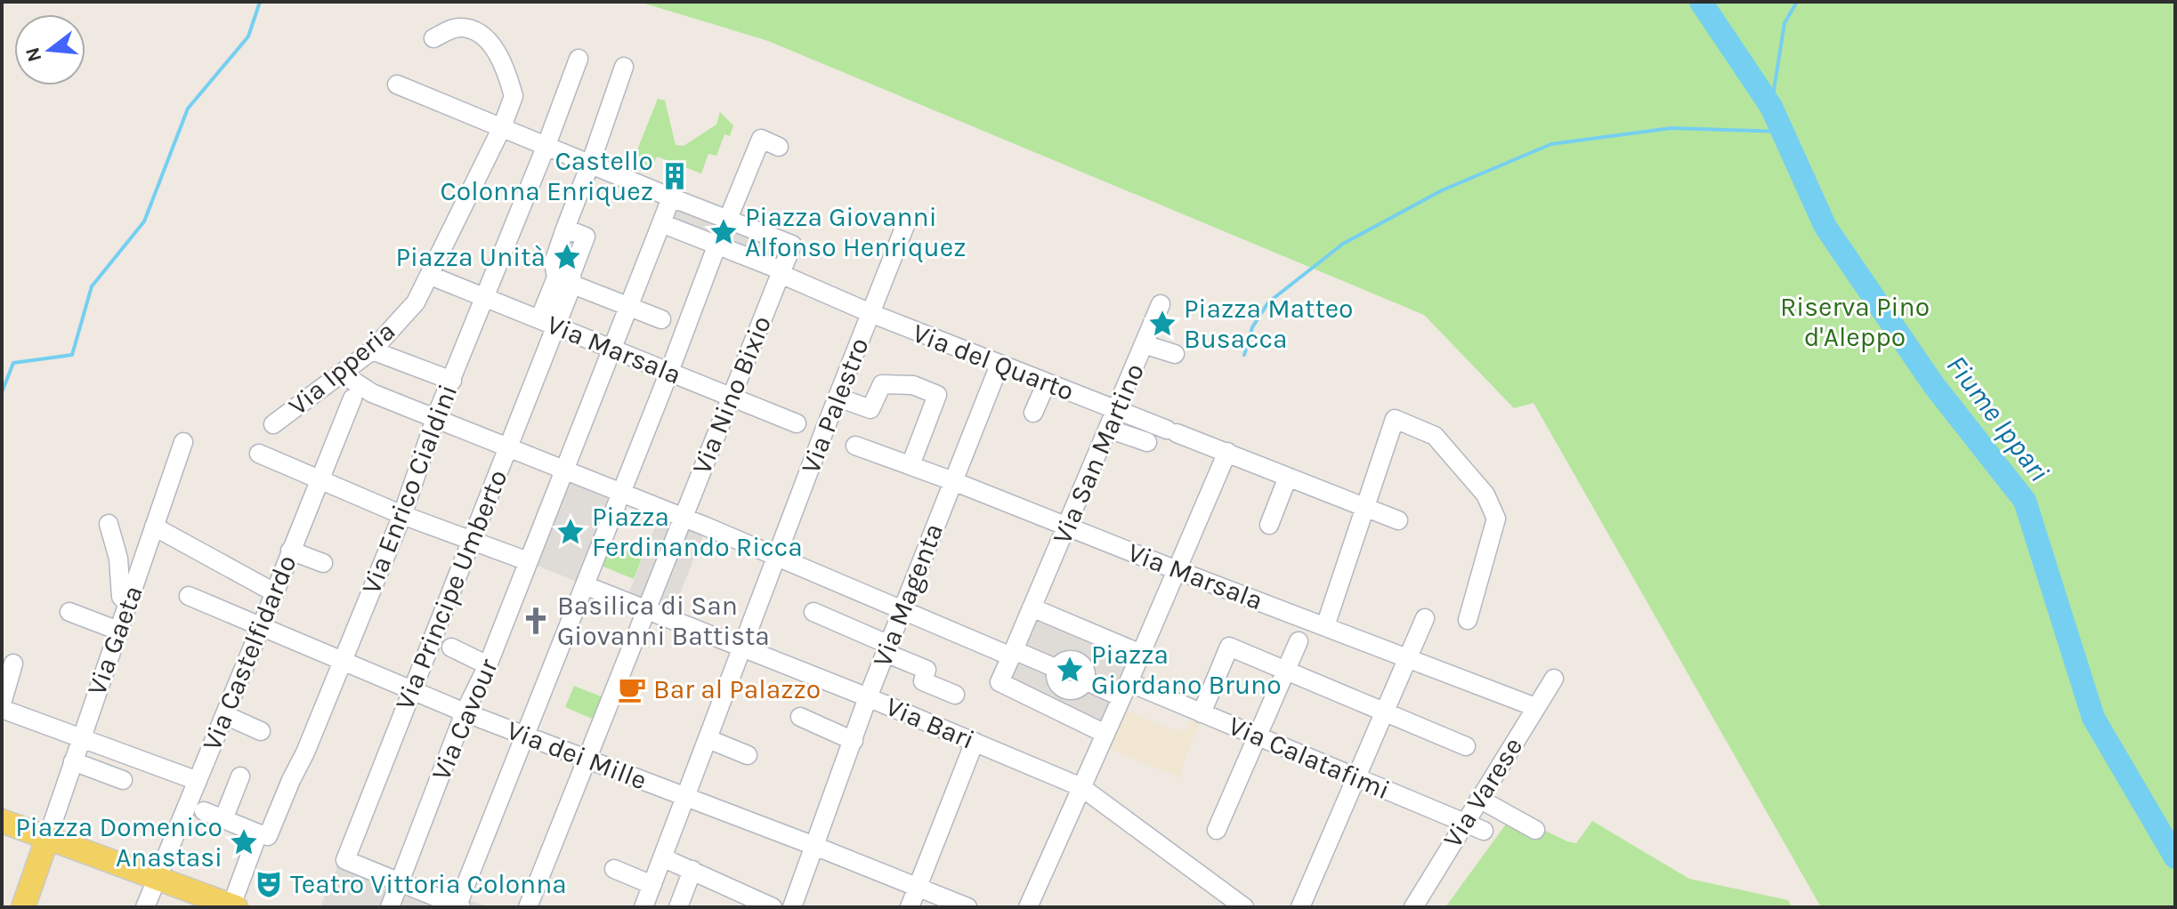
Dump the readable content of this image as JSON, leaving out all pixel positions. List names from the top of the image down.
{
  "streets": {
    "street": [
      "Via Marsala",
      "Via del Quarto",
      "Via Ipperia",
      "Via Nino Bixio",
      "Via Palestro",
      "Via San Martino",
      "Via Enrico Cialdini",
      "Via Principe Umberto",
      "Via Magenta",
      "Via Gaeta",
      "Via Castelfidardo",
      "Via Cavour",
      "Via Bari",
      "Via dei Mille",
      "Via Calatafimi",
      "Via Varese"
    ]
  },
  "crossings": [
    ["Via Marsala", "Via Ipperia"],
    ["Via Marsala", "Via Nino Bixio"],
    ["Via Marsala", "Via San Martino"],
    ["Via Marsala", "Via Enrico Cialdini"],
    ["Via Marsala", "Via Principe Umberto"],
    ["Via Marsala", "Via Magenta"],
    ["Via Marsala", "Via Varese"],
    ["Via del Quarto", "Via Nino Bixio"],
    ["Via del Quarto", "Via Palestro"],
    ["Via del Quarto", "Via San Martino"],
    ["Via del Quarto", "Via Magenta"],
    ["Via Nino Bixio", "Via Bari"],
    ["Via Palestro", "Via Bari"],
    ["Via Palestro", "Via dei Mille"],
    ["Via Enrico Cialdini", "Via dei Mille"],
    ["Via Principe Umberto", "Via Cavour"],
    ["Via Principe Umberto", "Via dei Mille"],
    ["Via Magenta", "Via Bari"],
    ["Via Magenta", "Via dei Mille"],
    ["Via Castelfidardo", "Via dei Mille"],
    ["Via Cavour", "Via dei Mille"],
    ["Via Calatafimi", "Via Varese"]
  ],
  "water": ["Fiume Ippari"],
  "parks": ["Riserva Pino d'Aleppo"],
  "places": {
    "building": ["Castello Colonna Enriquez"],
    "place": [
      "Piazza Giovanni Alfonso Henriquez",
      "Piazza Unità",
      "Piazza Matteo Busacca",
      "Piazza Ferdinando Ricca",
      "Piazza Giordano Bruno",
      "Piazza Domenico Anastasi"
    ],
    "church": ["Basilica di San Giovanni Battista"],
    "cafe": ["Bar al Palazzo"],
    "theatre": ["Teatro Vittoria Colonna"]
  },
  "north": "left"
}
